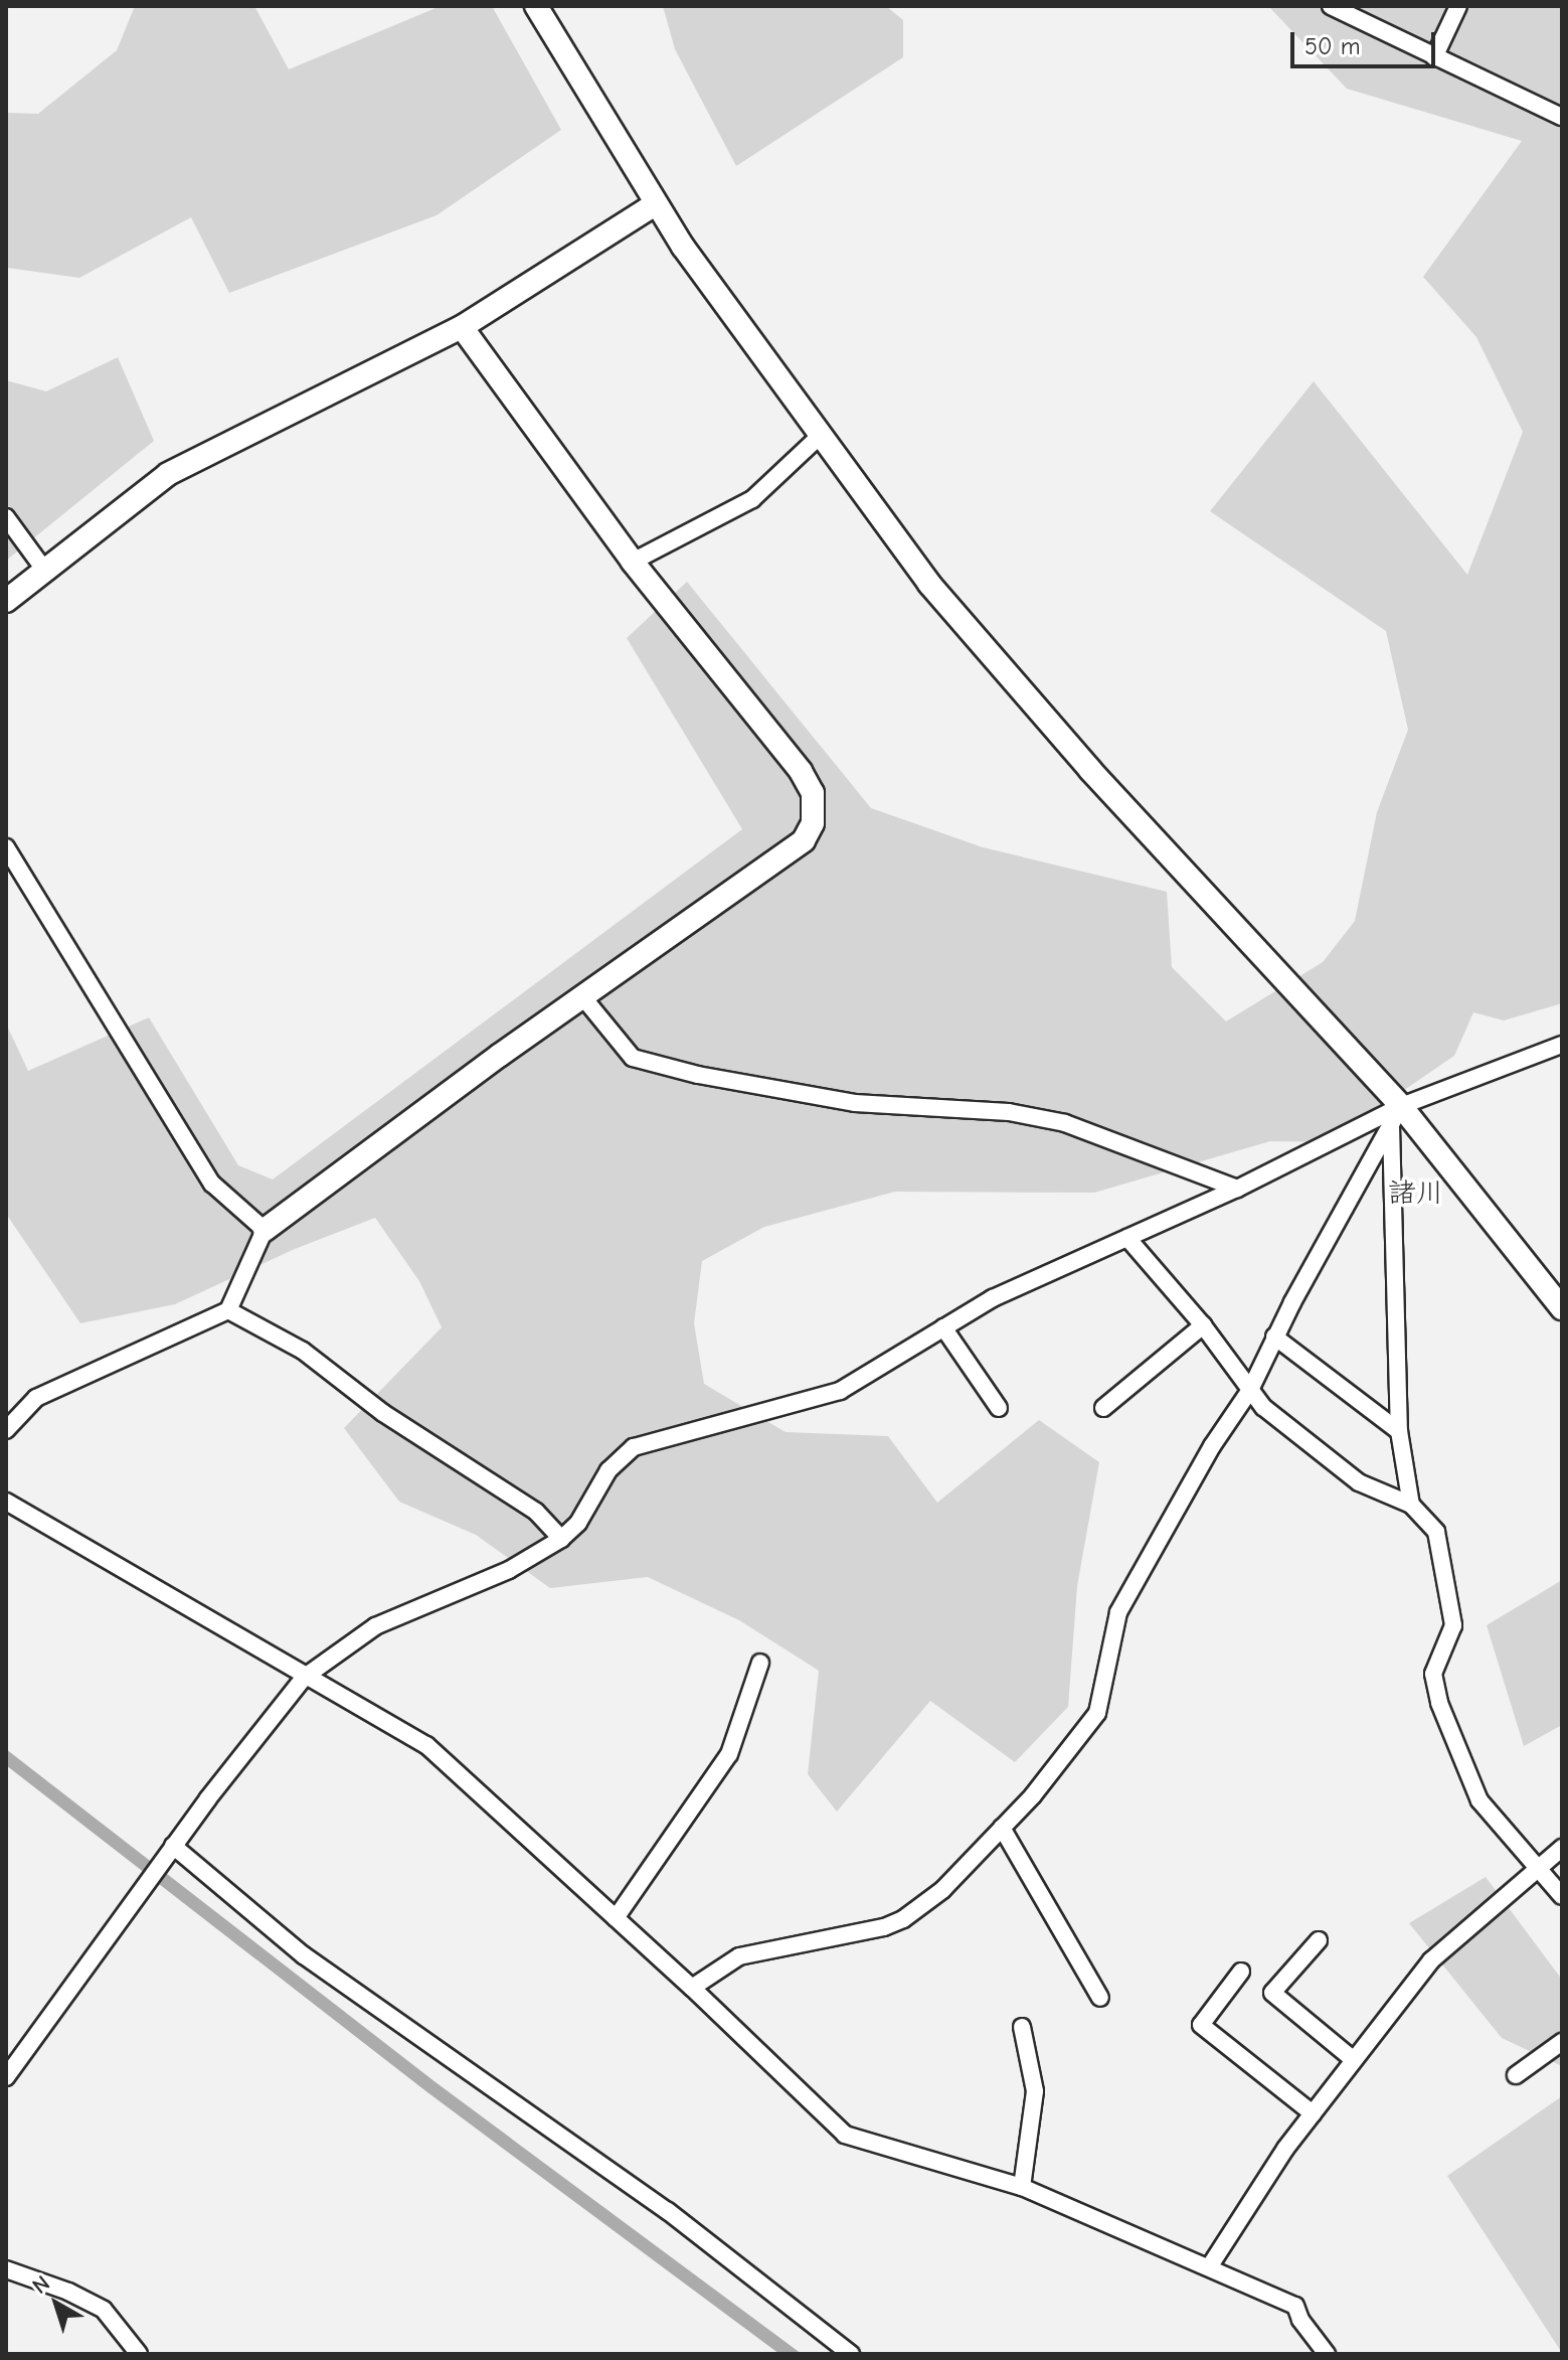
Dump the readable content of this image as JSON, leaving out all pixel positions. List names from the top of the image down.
{
  "districts": ["諸川"],
  "scale_bar": "50 m",
  "north": "top left"
}
